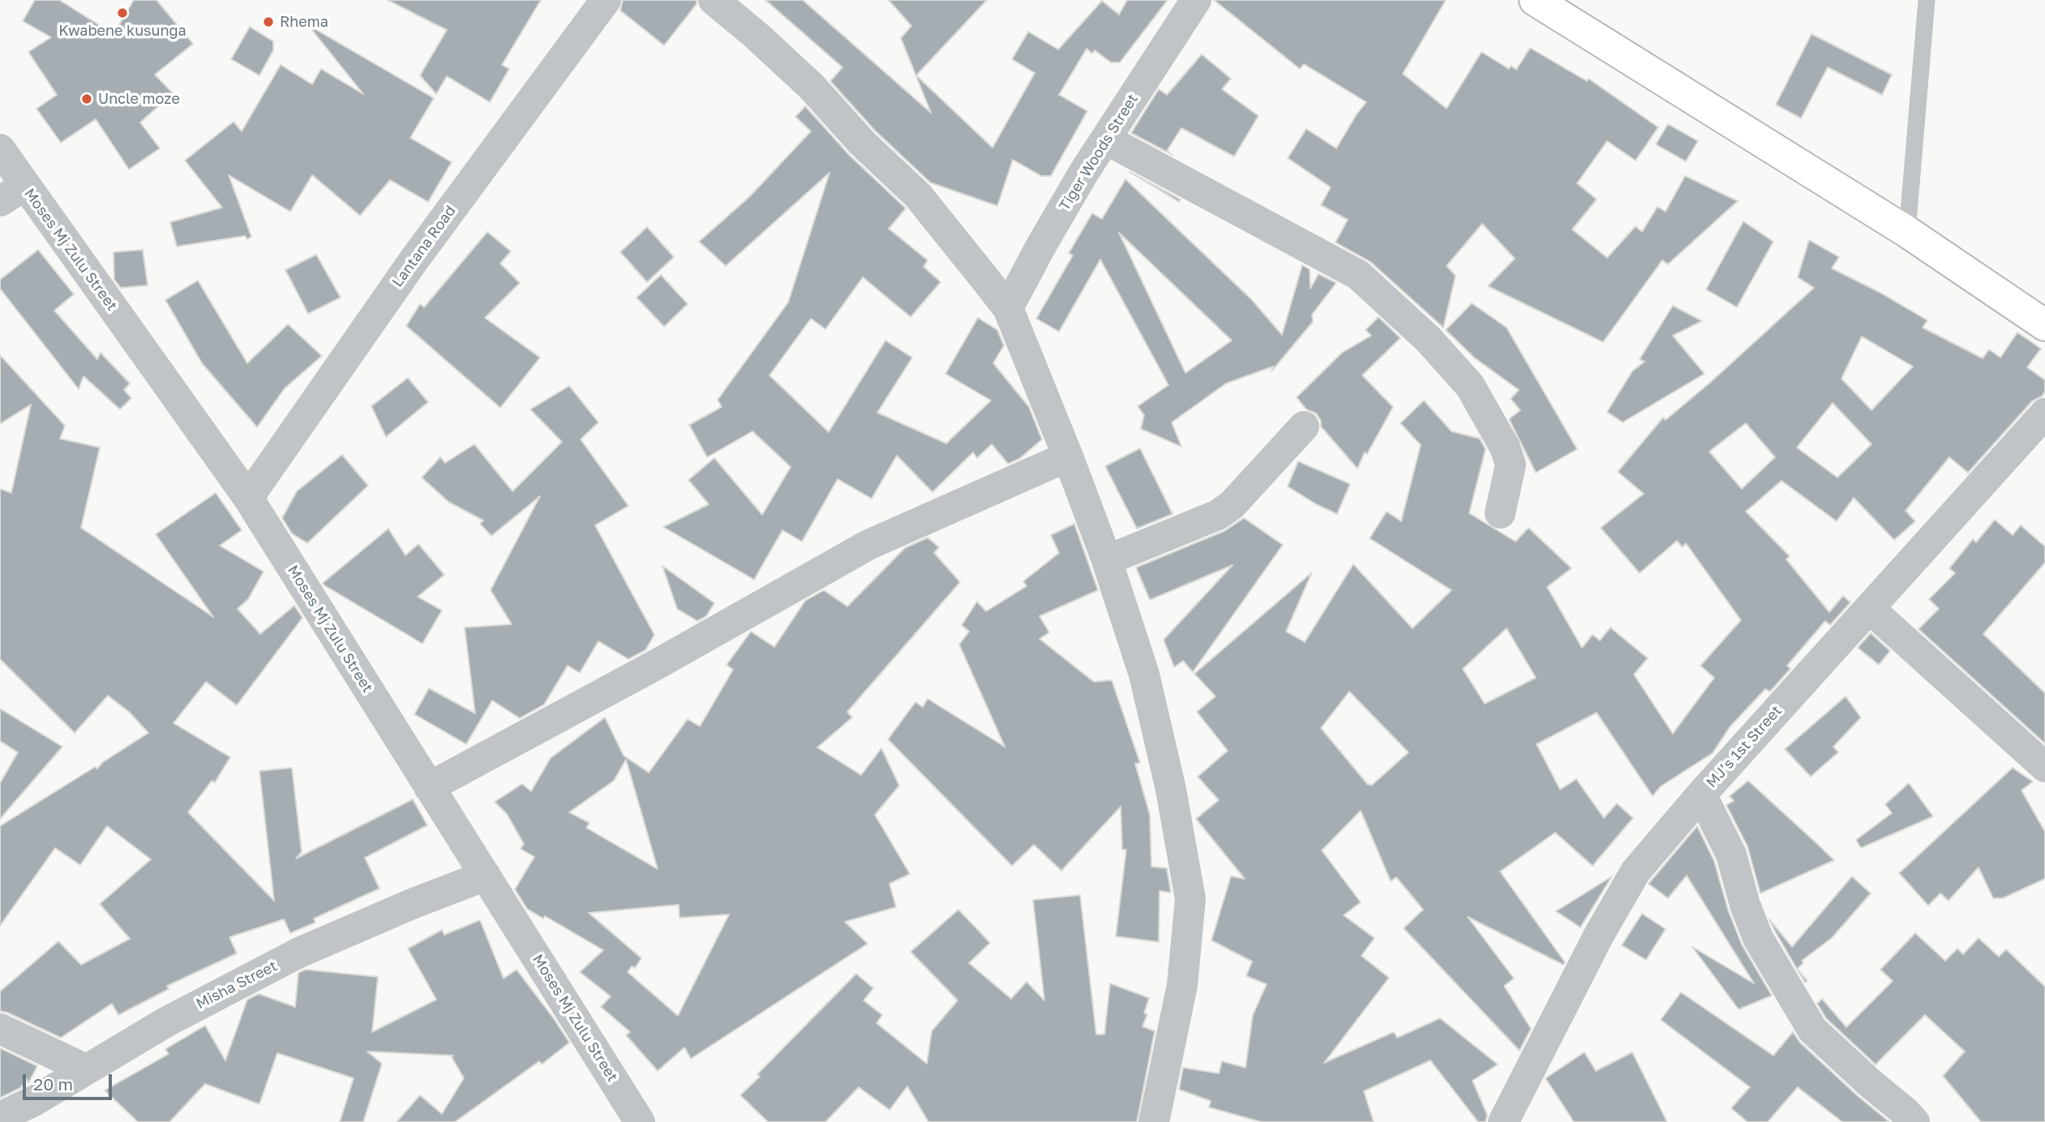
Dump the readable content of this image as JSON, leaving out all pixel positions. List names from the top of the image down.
{
  "streets": {
    "street": [
      "Tiger Woods Street",
      "Lantana Road",
      "Moses Mj Zulu Street",
      "MJ’s 1st Street",
      "Misha Street"
    ]
  },
  "crossings": [
    ["Lantana Road", "Moses Mj Zulu Street"],
    ["Moses Mj Zulu Street", "Misha Street"]
  ],
  "places": ["Kwabene kusunga", "Rhema", "Uncle moze"],
  "scale_bar": "20 m"
}
